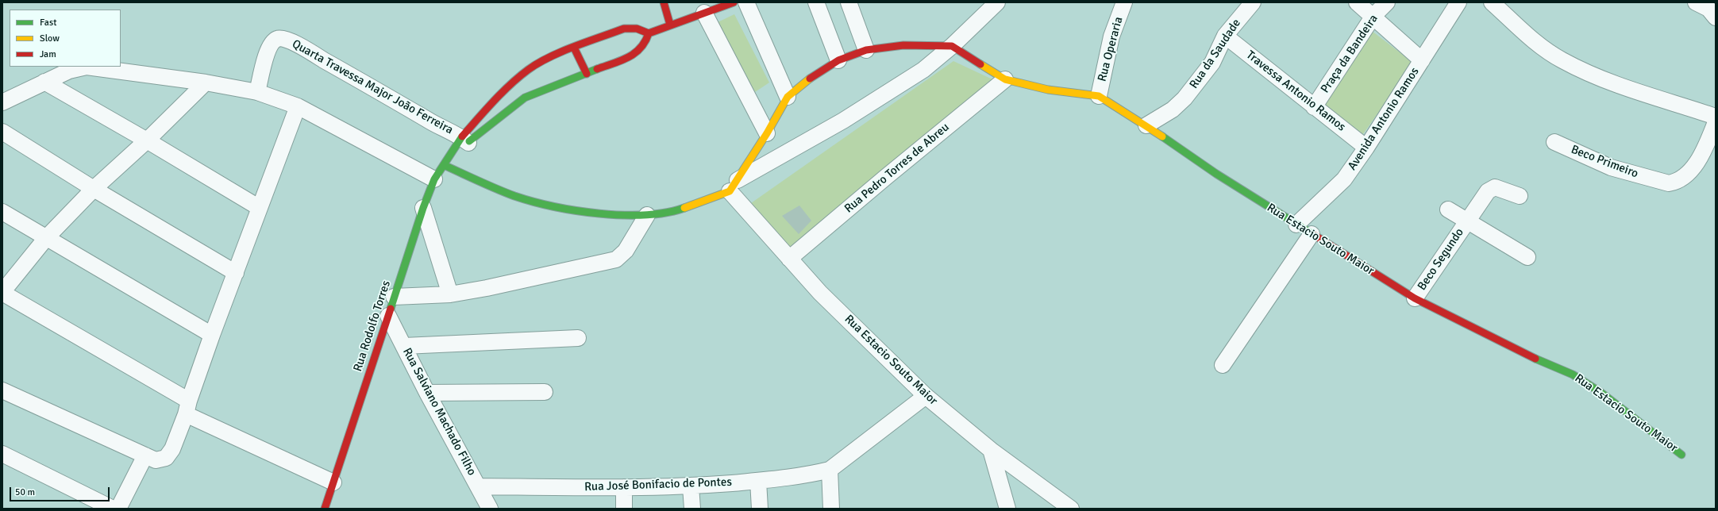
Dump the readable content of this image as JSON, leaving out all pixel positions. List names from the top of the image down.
{
  "streets": {
    "street": [
      "Rua Operaria",
      "Rua da Saudade",
      "Praça da Bandeira",
      "Quarta Travessa Major João Ferreira",
      "Travessa Antonio Ramos",
      "Avenida Antonio Ramos",
      "Beco Primeiro",
      "Rua Pedro Torres de Abreu",
      "Rua Estacio Souto Maior",
      "Beco Segundo",
      "Rua Rodolfo Torres",
      "Rua Salviano Machado Filho",
      "Rua José Bonifacio de Pontes"
    ]
  },
  "crossings": [
    ["Rua Operaria", "Rua Estacio Souto Maior"],
    ["Rua da Saudade", "Travessa Antonio Ramos"],
    ["Rua da Saudade", "Rua Estacio Souto Maior"],
    ["Praça da Bandeira", "Travessa Antonio Ramos"],
    ["Quarta Travessa Major João Ferreira", "Rua Rodolfo Torres"],
    ["Travessa Antonio Ramos", "Avenida Antonio Ramos"],
    ["Avenida Antonio Ramos", "Rua Estacio Souto Maior"],
    ["Rua Pedro Torres de Abreu", "Rua Estacio Souto Maior"],
    ["Rua Estacio Souto Maior", "Beco Segundo"],
    ["Rua Estacio Souto Maior", "Rua José Bonifacio de Pontes"],
    ["Rua Rodolfo Torres", "Rua Salviano Machado Filho"],
    ["Rua Salviano Machado Filho", "Rua José Bonifacio de Pontes"]
  ],
  "legend": ["Fast", "Slow", "Jam"],
  "scale_bar": "50 m"
}
